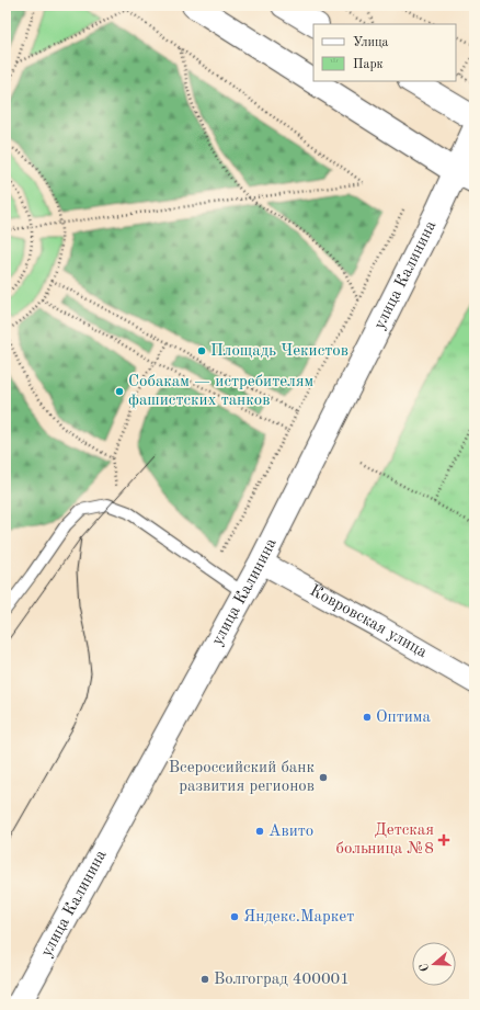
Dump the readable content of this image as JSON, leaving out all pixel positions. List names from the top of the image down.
{
  "streets": {
    "street": ["улица Калинина", "Ковровская улица"]
  },
  "crossings": [
    ["улица Калинина", "Ковровская улица"]
  ],
  "places": {
    "other": [
      "Площадь Чекистов",
      "Собакам — истребителям фашистских танков",
      "Оптима",
      "Всероссийский банк развития регионов",
      "Авито",
      "Яндекс.Маркет",
      "Волгоград 400001"
    ],
    "health": ["Детская больница №8"]
  },
  "legend": ["Улица", "Парк"],
  "north": "left"
}
